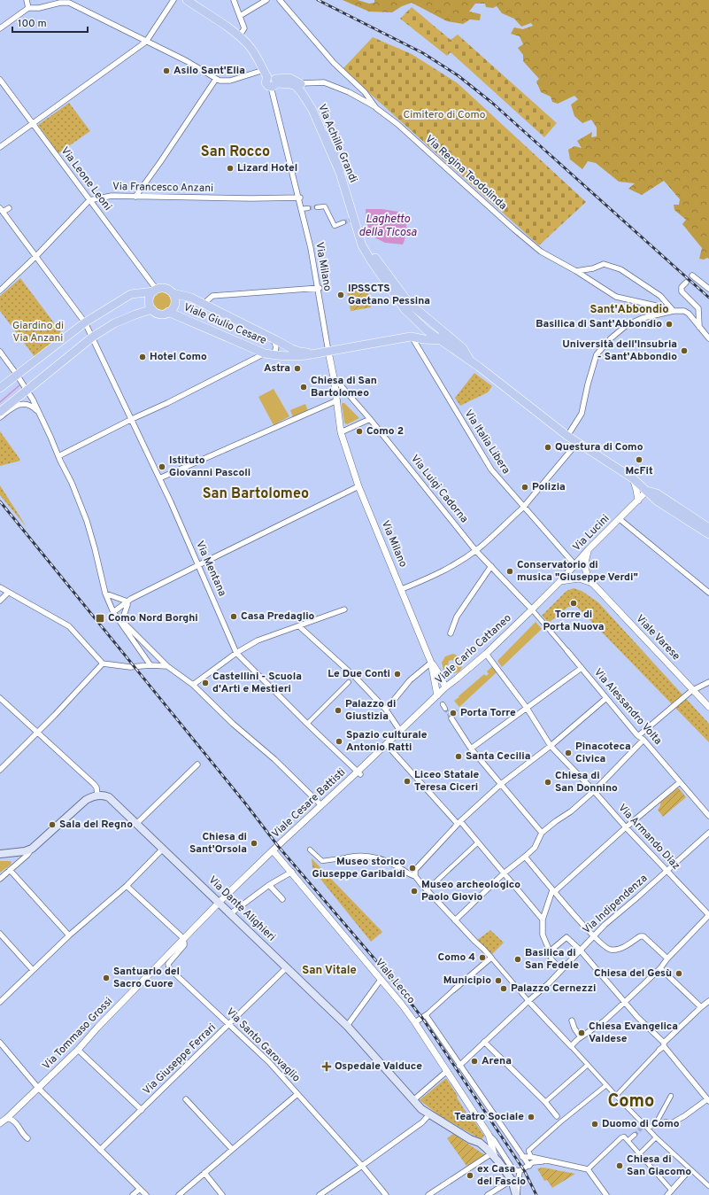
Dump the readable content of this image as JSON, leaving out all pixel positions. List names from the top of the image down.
{
  "streets": {
    "main road": ["Via Achille Grandi", "Viale Giulio Cesare", "Via Dante Alighieri"],
    "street": [
      "Via Regina Teodolinda",
      "Via Leone Leoni",
      "Via Francesco Anzani",
      "Via Milano",
      "Via Italia Libera",
      "Via Luigi Cadorna",
      "Via Lucini",
      "Via Mentana",
      "Viale Varese",
      "Viale Carlo Cattaneo",
      "Via Alessandro Volta",
      "Viale Cesare Battisti",
      "Via Armando Diaz",
      "Via Indipendenza",
      "Viale Lecco",
      "Via Tommaso Grossi",
      "Via Santo Garovaglio",
      "Via Giuseppe Ferrari"
    ]
  },
  "crossings": [
    ["Via Achille Grandi", "Via Milano"],
    ["Via Leone Leoni", "Via Francesco Anzani"],
    ["Via Leone Leoni", "Viale Giulio Cesare"],
    ["Via Francesco Anzani", "Via Milano"],
    ["Via Milano", "Viale Giulio Cesare"],
    ["Via Milano", "Via Luigi Cadorna"],
    ["Via Milano", "Viale Carlo Cattaneo"],
    ["Viale Giulio Cesare", "Via Italia Libera"],
    ["Via Italia Libera", "Via Lucini"],
    ["Via Luigi Cadorna", "Viale Carlo Cattaneo"],
    ["Via Luigi Cadorna", "Via Alessandro Volta"],
    ["Via Lucini", "Viale Varese"],
    ["Via Lucini", "Viale Carlo Cattaneo"],
    ["Via Mentana", "Viale Cesare Battisti"],
    ["Viale Carlo Cattaneo", "Via Alessandro Volta"],
    ["Viale Carlo Cattaneo", "Viale Cesare Battisti"],
    ["Viale Carlo Cattaneo", "Via Armando Diaz"],
    ["Viale Cesare Battisti", "Viale Lecco"],
    ["Viale Cesare Battisti", "Via Tommaso Grossi"],
    ["Via Armando Diaz", "Via Indipendenza"],
    ["Via Dante Alighieri", "Viale Lecco"],
    ["Via Dante Alighieri", "Via Tommaso Grossi"],
    ["Via Dante Alighieri", "Via Giuseppe Ferrari"],
    ["Viale Lecco", "Via Tommaso Grossi"],
    ["Via Tommaso Grossi", "Via Santo Garovaglio"],
    ["Via Santo Garovaglio", "Via Giuseppe Ferrari"]
  ],
  "districts": [
    "San Rocco",
    "Sant'Abbondio",
    "San Bartolomeo",
    "San Vitale",
    "Como"
  ],
  "water": ["Laghetto della Ticosa"],
  "parks": ["Cimitero di Como", "Giardino di Via Anzani"],
  "places": {
    "other": [
      "Asilo Sant'Elia",
      "Lizard Hotel",
      "IPSSCTS Gaetano Pessina",
      "Basilica di Sant'Abbondio",
      "Università dell'Insubria - Sant'Abbondio",
      "Hotel Como",
      "Astra",
      "Chiesa di San Bartolomeo",
      "Como 2",
      "Questura di Como",
      "McFit",
      "Istituto Giovanni Pascoli",
      "Polizia",
      "Conservatorio di musica \"Giuseppe Verdi\"",
      "Torre di Porta Nuova",
      "Casa Predaglio",
      "Le Due Conti",
      "Castellini - Scuola d'Arti e Mestieri",
      "Palazzo di Giustizia",
      "Porta Torre",
      "Spazio culturale Antonio Ratti",
      "Pinacoteca Civica",
      "Santa Cecilia",
      "Liceo Statale Teresa Ciceri",
      "Chiesa di San Donnino",
      "Sala del Regno",
      "Chiesa di Sant'Orsola",
      "Museo storico Giuseppe Garibaldi",
      "Museo archeologico Paolo Giovio",
      "Como 4",
      "Basilica di San Fedele",
      "Chiesa del Gesù",
      "Santuario del Sacro Cuore",
      "Municipio",
      "Palazzo Cernezzi",
      "Chiesa Evangelica Valdese",
      "Arena",
      "Teatro Sociale",
      "Duomo di Como",
      "Chiesa di San Giacomo",
      "ex Casa del Fascio"
    ],
    "transit": ["Como Nord Borghi"],
    "health": ["Ospedale Valduce"]
  },
  "scale_bar": "100 m"
}
